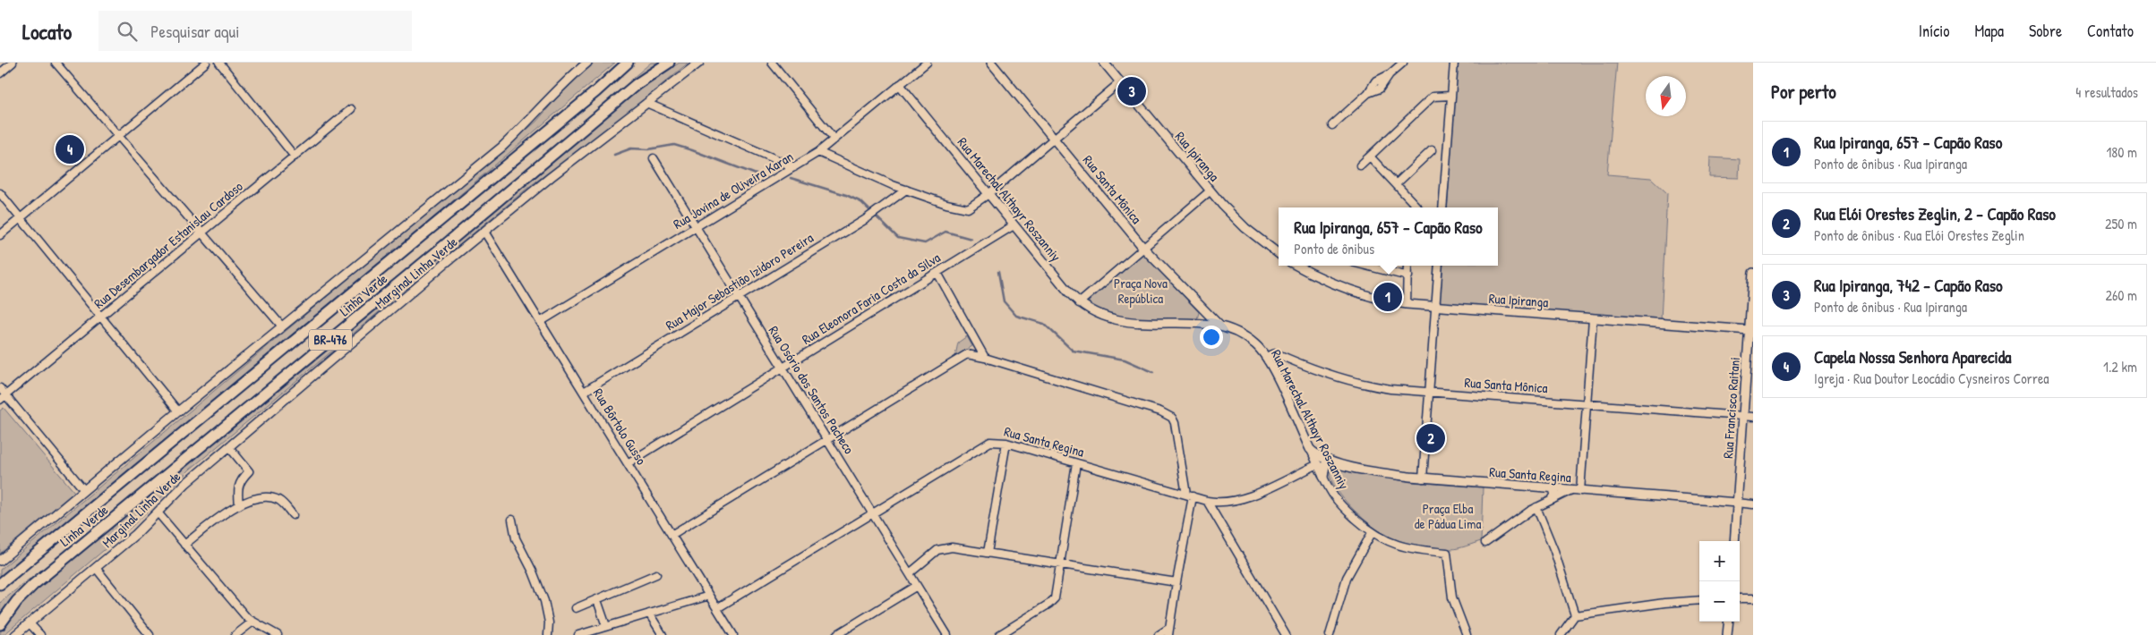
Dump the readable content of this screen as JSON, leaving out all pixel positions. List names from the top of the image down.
{
  "streets": {
    "highway": ["Linha Verde", "BR-476"],
    "main road": [
      "Rua Ipiranga",
      "Rua Santa Mônica",
      "Rua Marechal Althayr Roszanniy",
      "Marginal Linha Verde",
      "Rua Francisco Raitani",
      "Rua Santa Regina"
    ],
    "street": [
      "Rua Jovina de Oliveira Karan",
      "Rua Desembargador Estanislau Cardoso",
      "Rua Major Sebastião Izidoro Pereira",
      "Rua Eleonora Faria Costa da Silva",
      "Rua Osório dos Santos Pacheco",
      "Rua Bôrtolo Gusso"
    ]
  },
  "crossings": [
    ["Rua Ipiranga", "Rua Francisco Raitani"],
    ["Rua Santa Mônica", "Rua Marechal Althayr Roszanniy"],
    ["Rua Santa Mônica", "Rua Francisco Raitani"],
    ["Rua Jovina de Oliveira Karan", "Rua Marechal Althayr Roszanniy"],
    ["Rua Jovina de Oliveira Karan", "Rua Osório dos Santos Pacheco"],
    ["Rua Jovina de Oliveira Karan", "Rua Bôrtolo Gusso"],
    ["Rua Marechal Althayr Roszanniy", "Rua Eleonora Faria Costa da Silva"],
    ["Rua Marechal Althayr Roszanniy", "Rua Santa Regina"],
    ["Marginal Linha Verde", "Rua Bôrtolo Gusso"],
    ["Rua Major Sebastião Izidoro Pereira", "Rua Osório dos Santos Pacheco"],
    ["Rua Major Sebastião Izidoro Pereira", "Rua Bôrtolo Gusso"],
    ["Rua Eleonora Faria Costa da Silva", "Rua Osório dos Santos Pacheco"],
    ["Rua Eleonora Faria Costa da Silva", "Rua Bôrtolo Gusso"],
    ["Rua Osório dos Santos Pacheco", "Rua Santa Regina"],
    ["Rua Francisco Raitani", "Rua Santa Regina"],
    ["Rua Bôrtolo Gusso", "Rua Santa Regina"]
  ],
  "parks": ["Praça Nova República", "Praça Elba de Pádua Lima"],
  "north": "bottom",
  "page": {
    "header": "Locato",
    "search": "Pesquisar aqui",
    "nav": [
      "Início",
      "Mapa",
      "Sobre",
      "Contato"
    ],
    "heading": ["Por perto", "4 resultados"],
    "pins": [
      "3",
      "4",
      "1",
      "2"
    ],
    "list": [
      {
        "mark": "1",
        "name": "Rua Ipiranga, 657 - Capão Raso",
        "note": "Ponto de ônibus · Rua Ipiranga",
        "value": "180 m"
      },
      {
        "mark": "2",
        "name": "Rua Elói Orestes Zeglin, 2 - Capão Raso",
        "note": "Ponto de ônibus · Rua Elói Orestes Zeglin",
        "value": "250 m"
      },
      {
        "mark": "3",
        "name": "Rua Ipiranga, 742 - Capão Raso",
        "note": "Ponto de ônibus · Rua Ipiranga",
        "value": "260 m"
      },
      {
        "mark": "4",
        "name": "Capela Nossa Senhora Aparecida",
        "note": "Igreja · Rua Doutor Leocádio Cysneiros Correa",
        "value": "1.2 km"
      }
    ],
    "popup": ["Rua Ipiranga, 657 - Capão Raso", "Ponto de ônibus"],
    "map_buttons": ["+", "−"]
  }
}
